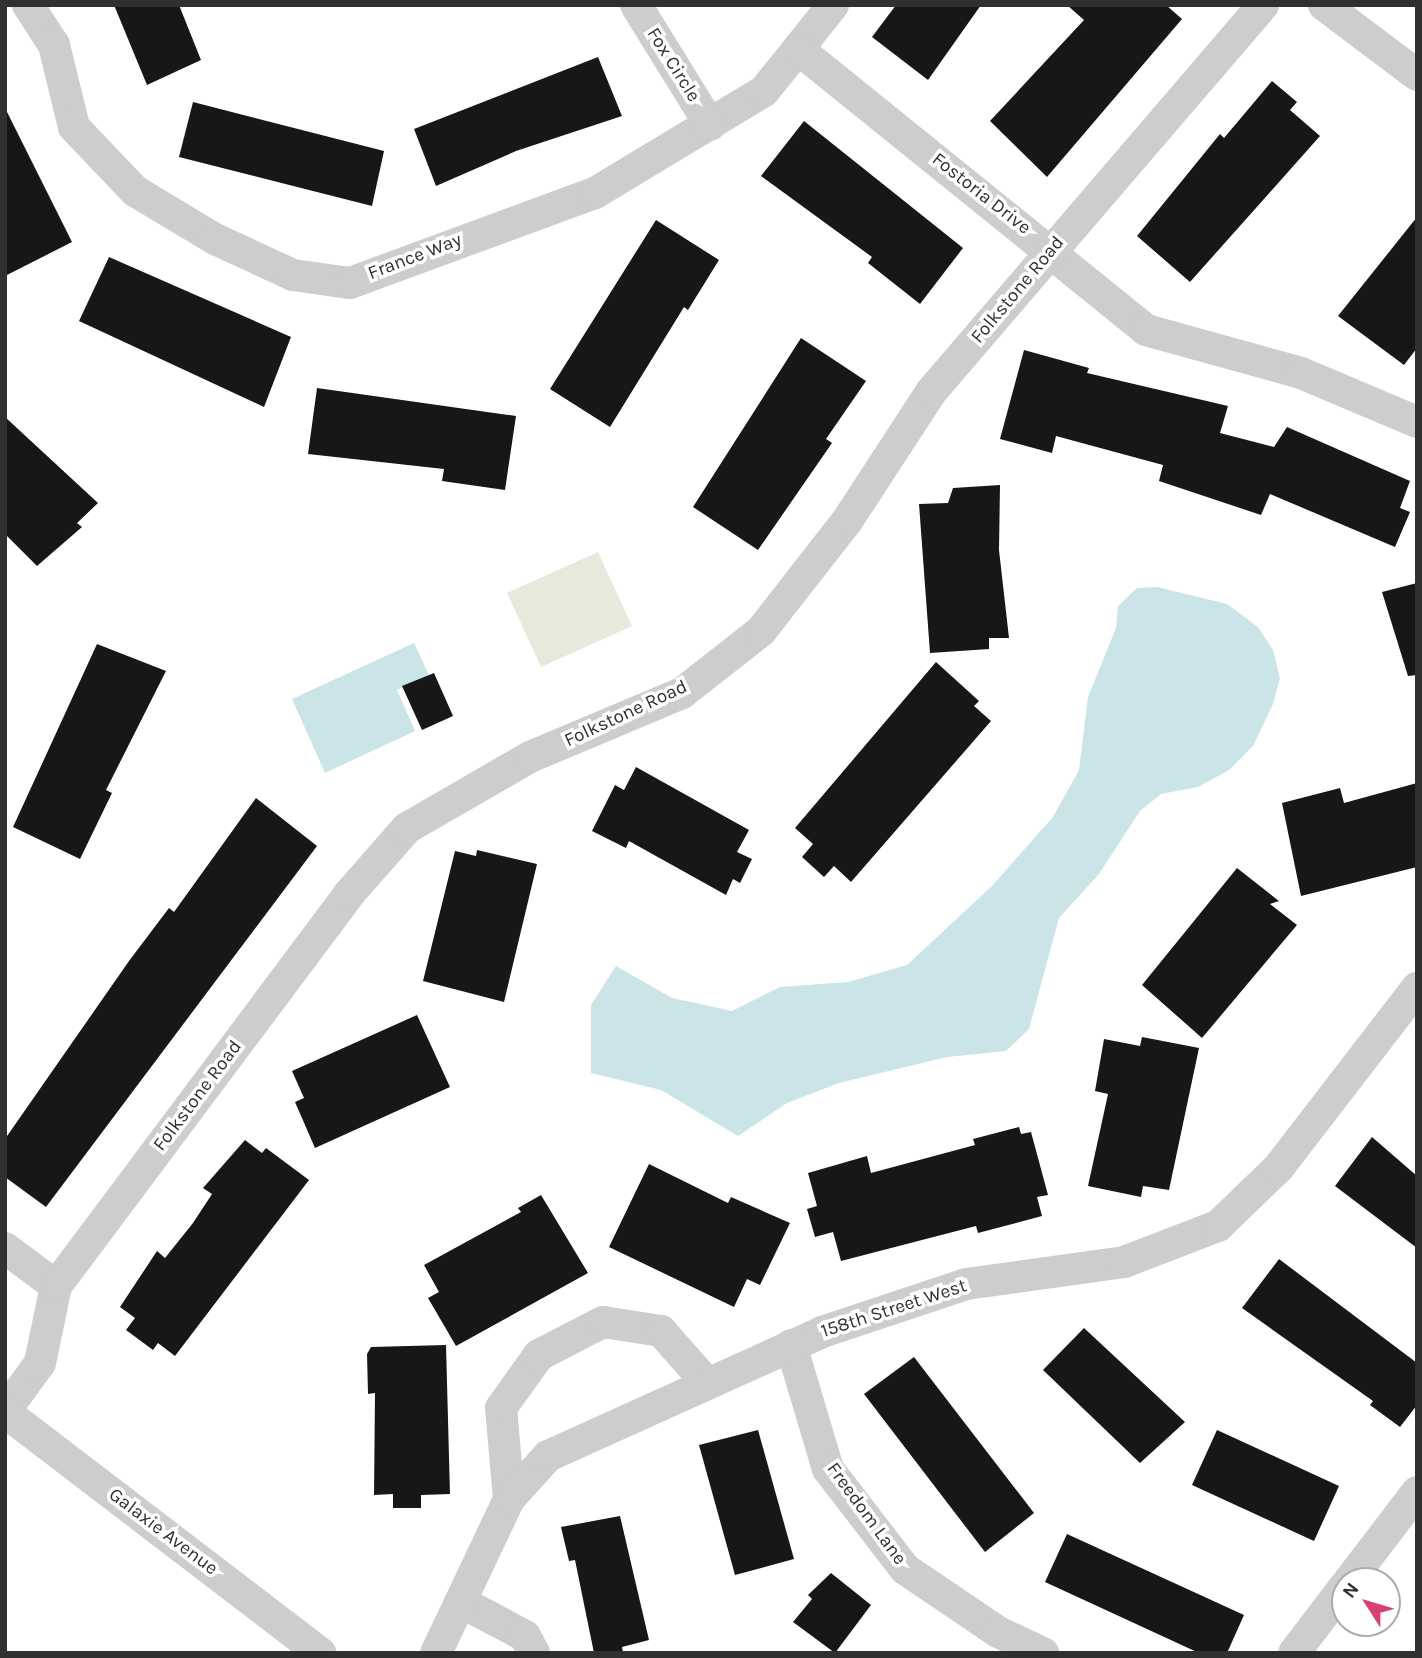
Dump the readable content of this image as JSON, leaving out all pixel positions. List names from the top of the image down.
{
  "streets": {
    "street": [
      "Fox Circle",
      "Fostoria Drive",
      "France Way",
      "Folkstone Road",
      "158th Street West",
      "Freedom Lane",
      "Galaxie Avenue"
    ]
  },
  "crossings": [
    ["Fox Circle", "France Way"],
    ["Fostoria Drive", "France Way"],
    ["Fostoria Drive", "Folkstone Road"],
    ["Folkstone Road", "Galaxie Avenue"],
    ["158th Street West", "Freedom Lane"]
  ],
  "north": "top left"
}
